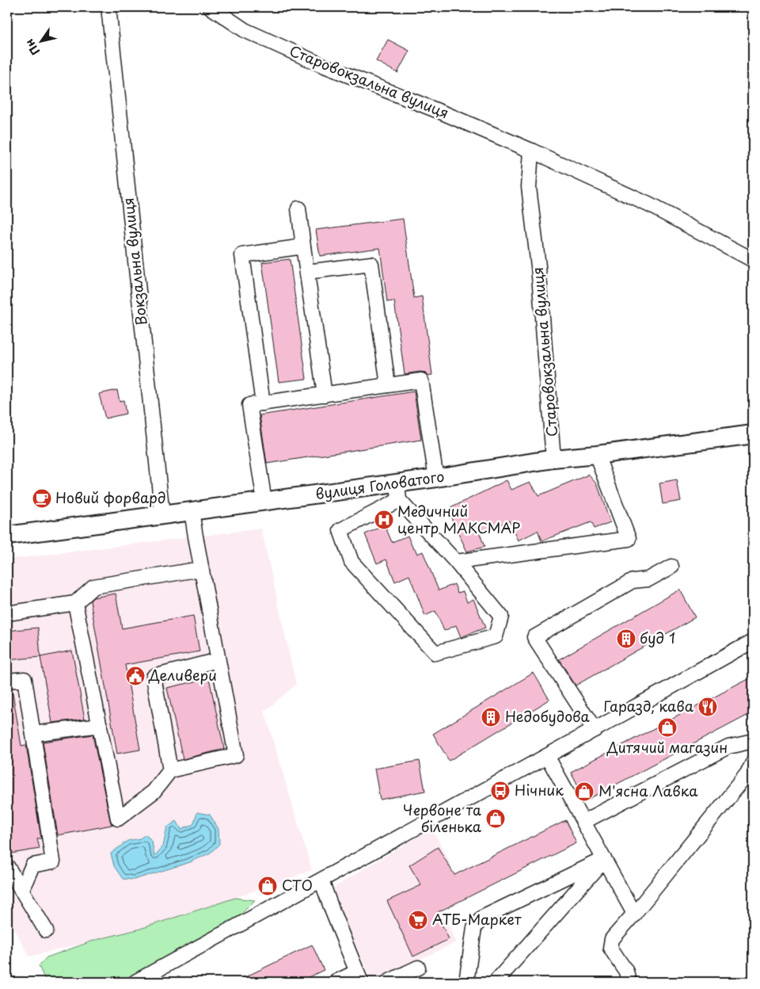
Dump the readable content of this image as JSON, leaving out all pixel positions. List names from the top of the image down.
{
  "streets": {
    "main road": ["вулиця Головатого"],
    "street": ["Старовокзальна вулиця", "Вокзальна вулиця"]
  },
  "crossings": [
    ["Старовокзальна вулиця", "вулиця Головатого"],
    ["Вокзальна вулиця", "вулиця Головатого"]
  ],
  "places": {
    "cafe": ["Новий форвард"],
    "hospital": ["Медичний центр МАКСМАР"],
    "building": ["буд 1", "Недобудова"],
    "public building": ["Деливери"],
    "restaurant": ["Гаразд, кава"],
    "shop": [
      "Дитячий магазин",
      "М'ясна Лавка",
      "Червоне та біленька",
      "СТО"
    ],
    "bus stop": ["Нічник"],
    "supermarket": ["АТБ-Маркет"]
  },
  "north": "bottom left"
}
